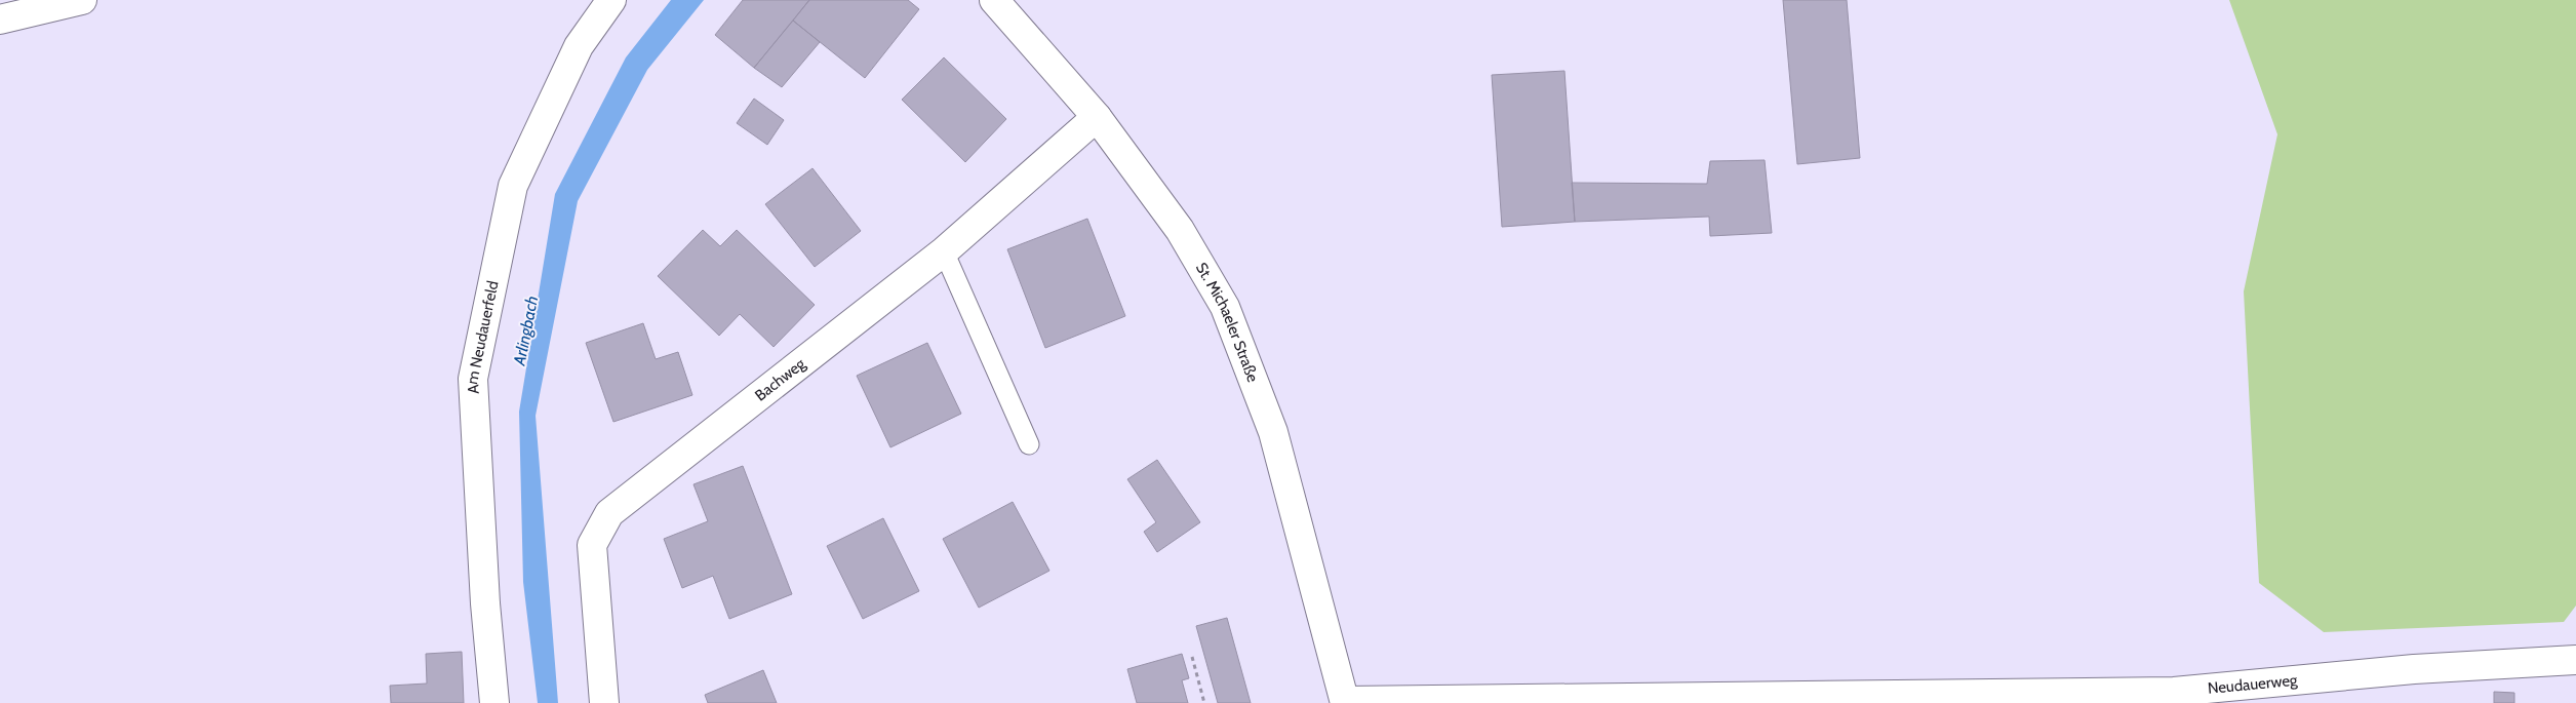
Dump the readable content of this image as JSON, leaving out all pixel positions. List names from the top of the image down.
{
  "streets": {
    "street": [
      "St. Michaeler Straße",
      "Am Neudauerfeld",
      "Bachweg",
      "Neudauerweg"
    ]
  },
  "crossings": [
    ["St. Michaeler Straße", "Bachweg"],
    ["St. Michaeler Straße", "Neudauerweg"]
  ],
  "water": ["Arlingbach"]
}
